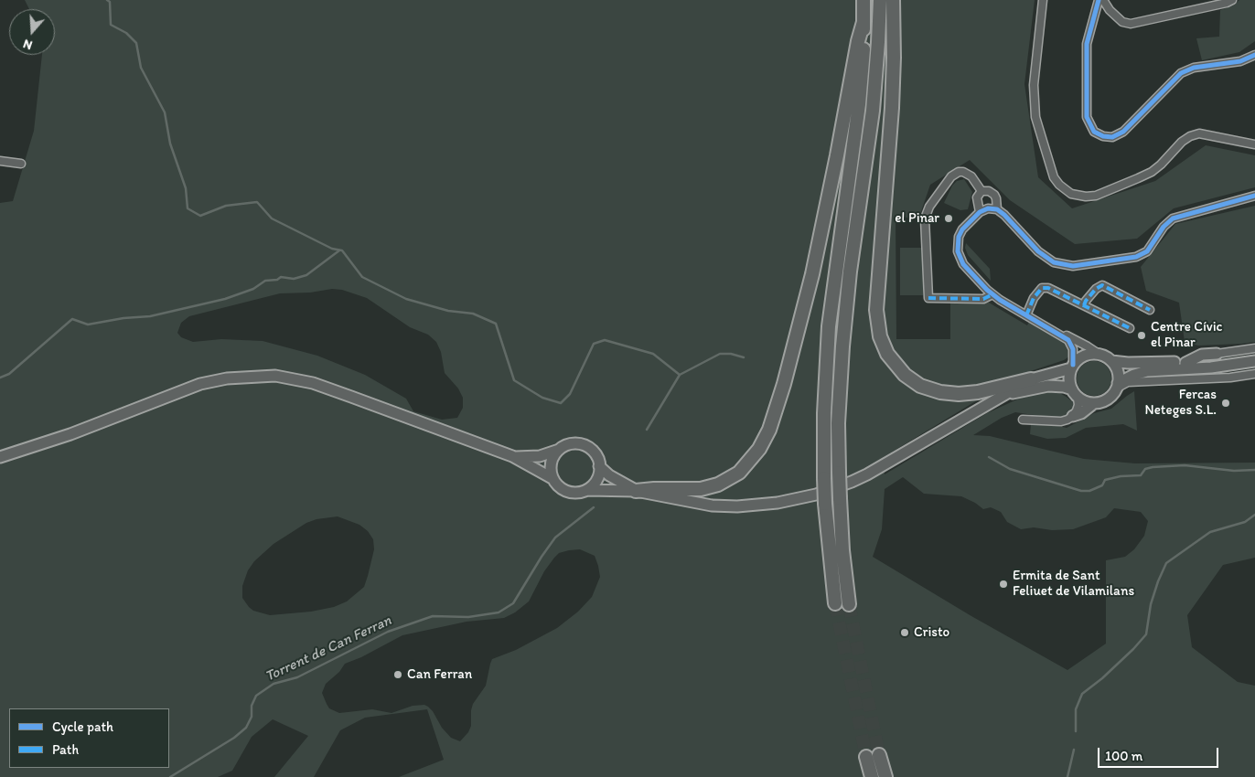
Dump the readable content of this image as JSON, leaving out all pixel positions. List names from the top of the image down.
{
  "water": ["Torrent de Can Ferran"],
  "places": [
    "el Pinar",
    "Centre Cívic el Pinar",
    "Fercas Neteges S.L.",
    "Ermita de Sant Feliuet de Vilamilans",
    "Cristo",
    "Can Ferran"
  ],
  "legend": ["Cycle path", "Path"],
  "scale_bar": "100 m",
  "north": "bottom"
}
